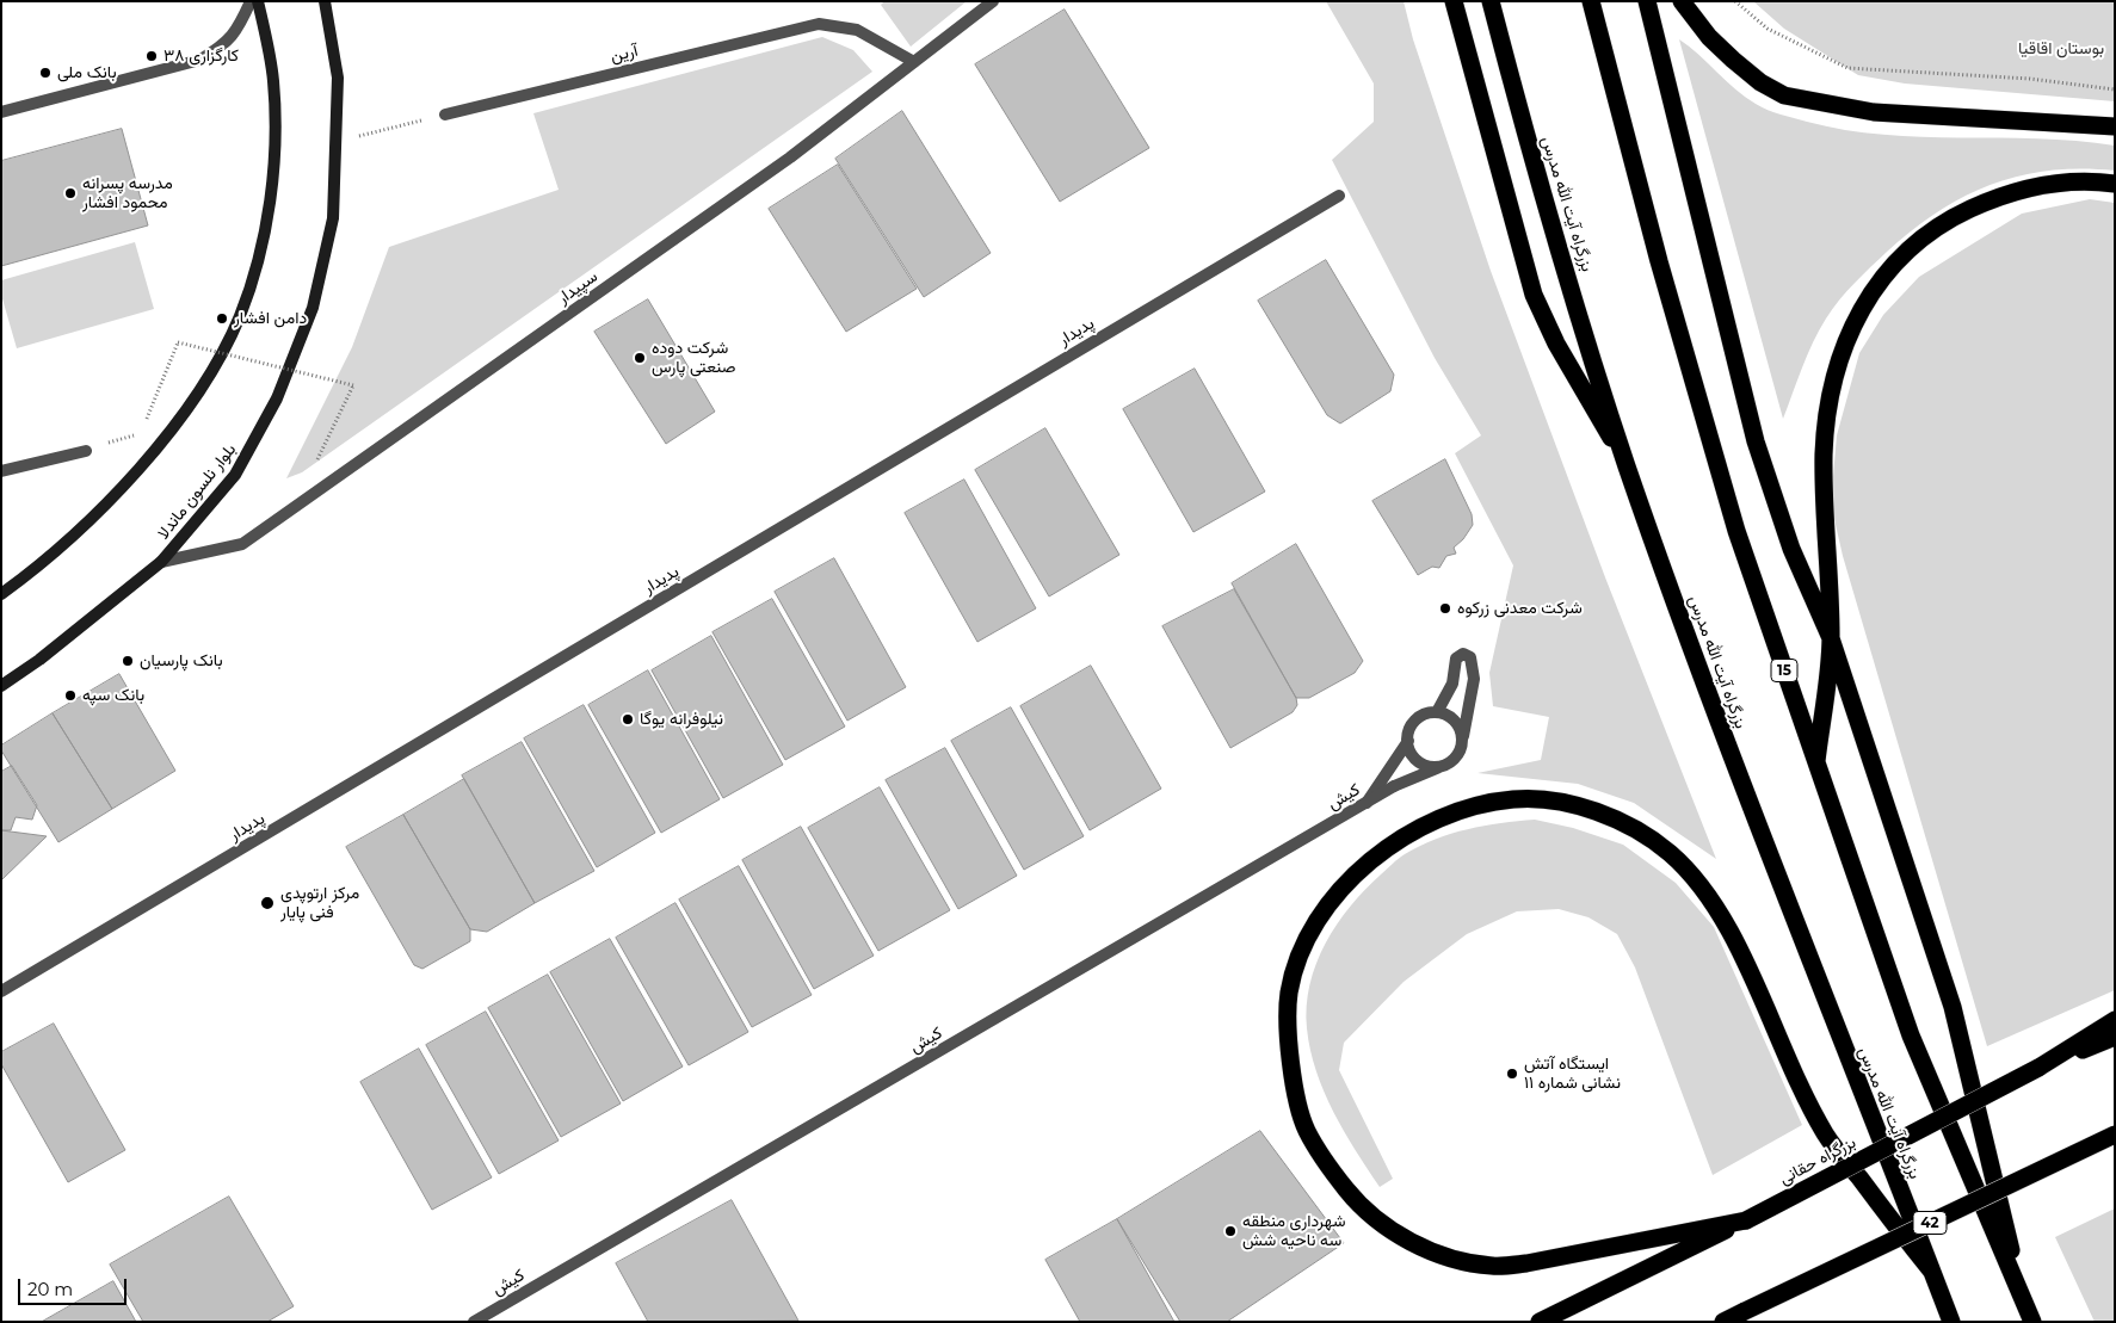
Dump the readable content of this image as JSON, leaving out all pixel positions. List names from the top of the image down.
{
  "streets": {
    "highway": [
      "بزرگراه آیت الله مدرس",
      "15",
      "بزرگراه حقانی",
      "42"
    ],
    "main road": ["بلوار نلسون ماندلا"],
    "street": [
      "آرین",
      "سپیدار",
      "پدیدار",
      "کیش"
    ]
  },
  "crossings": [
    ["آرین", "سپیدار"],
    ["سپیدار", "بلوار نلسون ماندلا"]
  ],
  "parks": ["بوستان اقاقیا"],
  "places": [
    "کارگزاری ۳۸",
    "بانک ملی",
    "مدرسه پسرانه محمود افشار",
    "دامن افشار",
    "شرکت دوده صنعتی پارس",
    "شرکت معدنی زرکوه",
    "بانک پارسیان",
    "بانک سپه",
    "نیلوفرانه یوگا",
    "مرکز ارتوپدی فنی پایار",
    "ایستگاه آتش نشانی شماره ۱۱",
    "شهرداری منطقه سه ناحیه شش"
  ],
  "scale_bar": "20 m"
}
